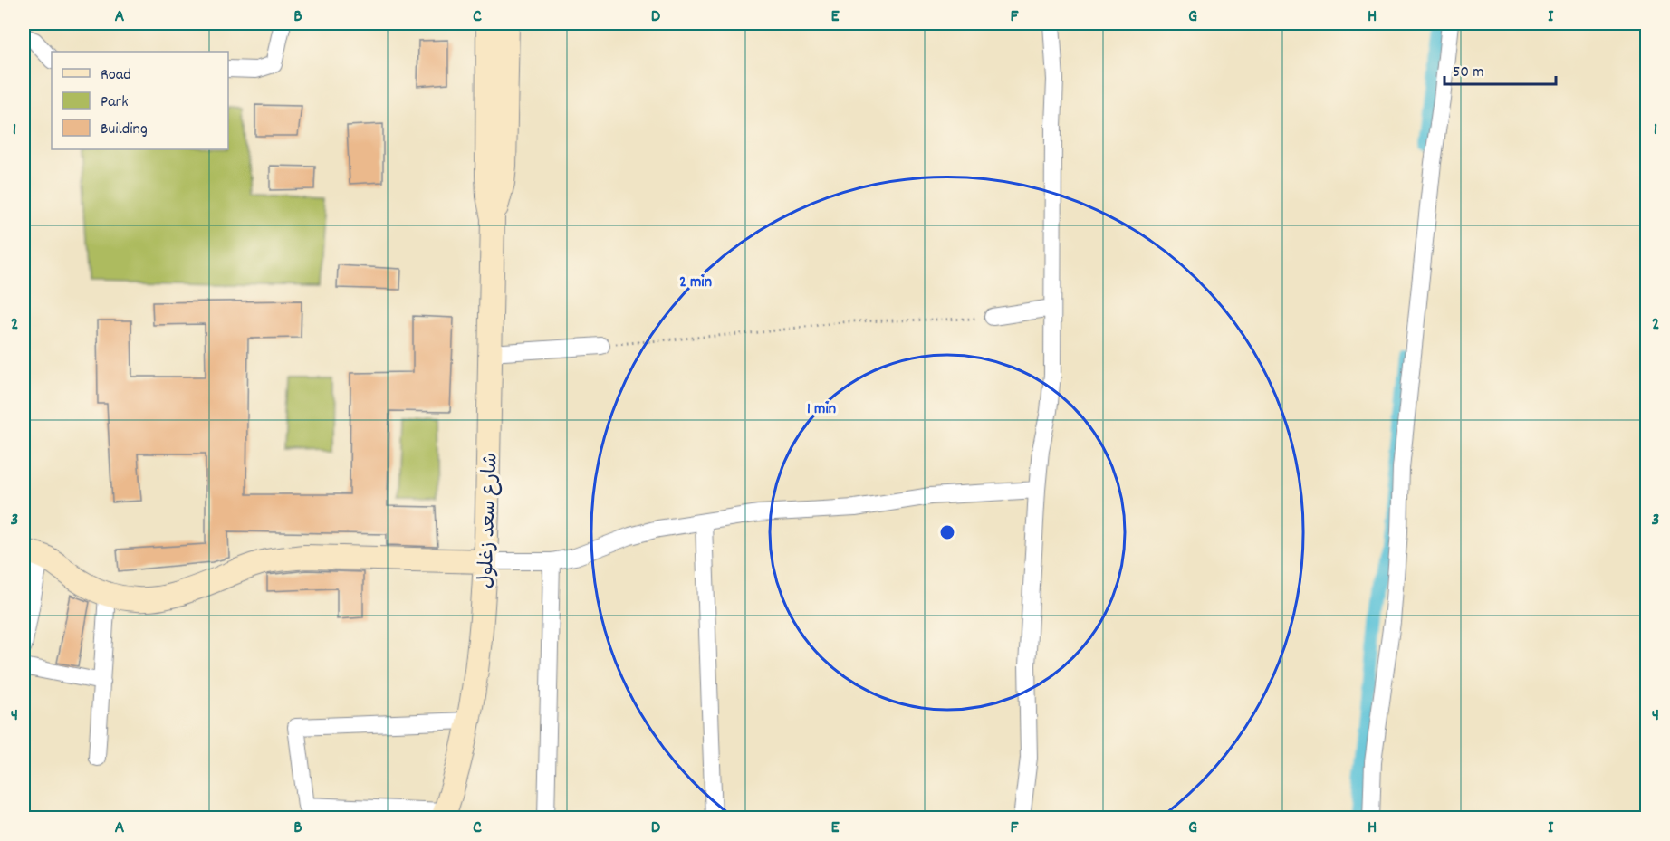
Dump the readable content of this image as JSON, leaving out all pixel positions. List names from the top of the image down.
{
  "streets": {
    "main road": ["شارع سعد زغلول"]
  },
  "legend": ["Road", "Park", "Building"],
  "scale_bar": "50 m",
  "grid": {
    "columns": [
      "A",
      "B",
      "C",
      "D",
      "E",
      "F",
      "G",
      "H",
      "I"
    ],
    "rows": [
      "1",
      "2",
      "3",
      "4"
    ]
  },
  "rings": ["2 min", "1 min"]
}
